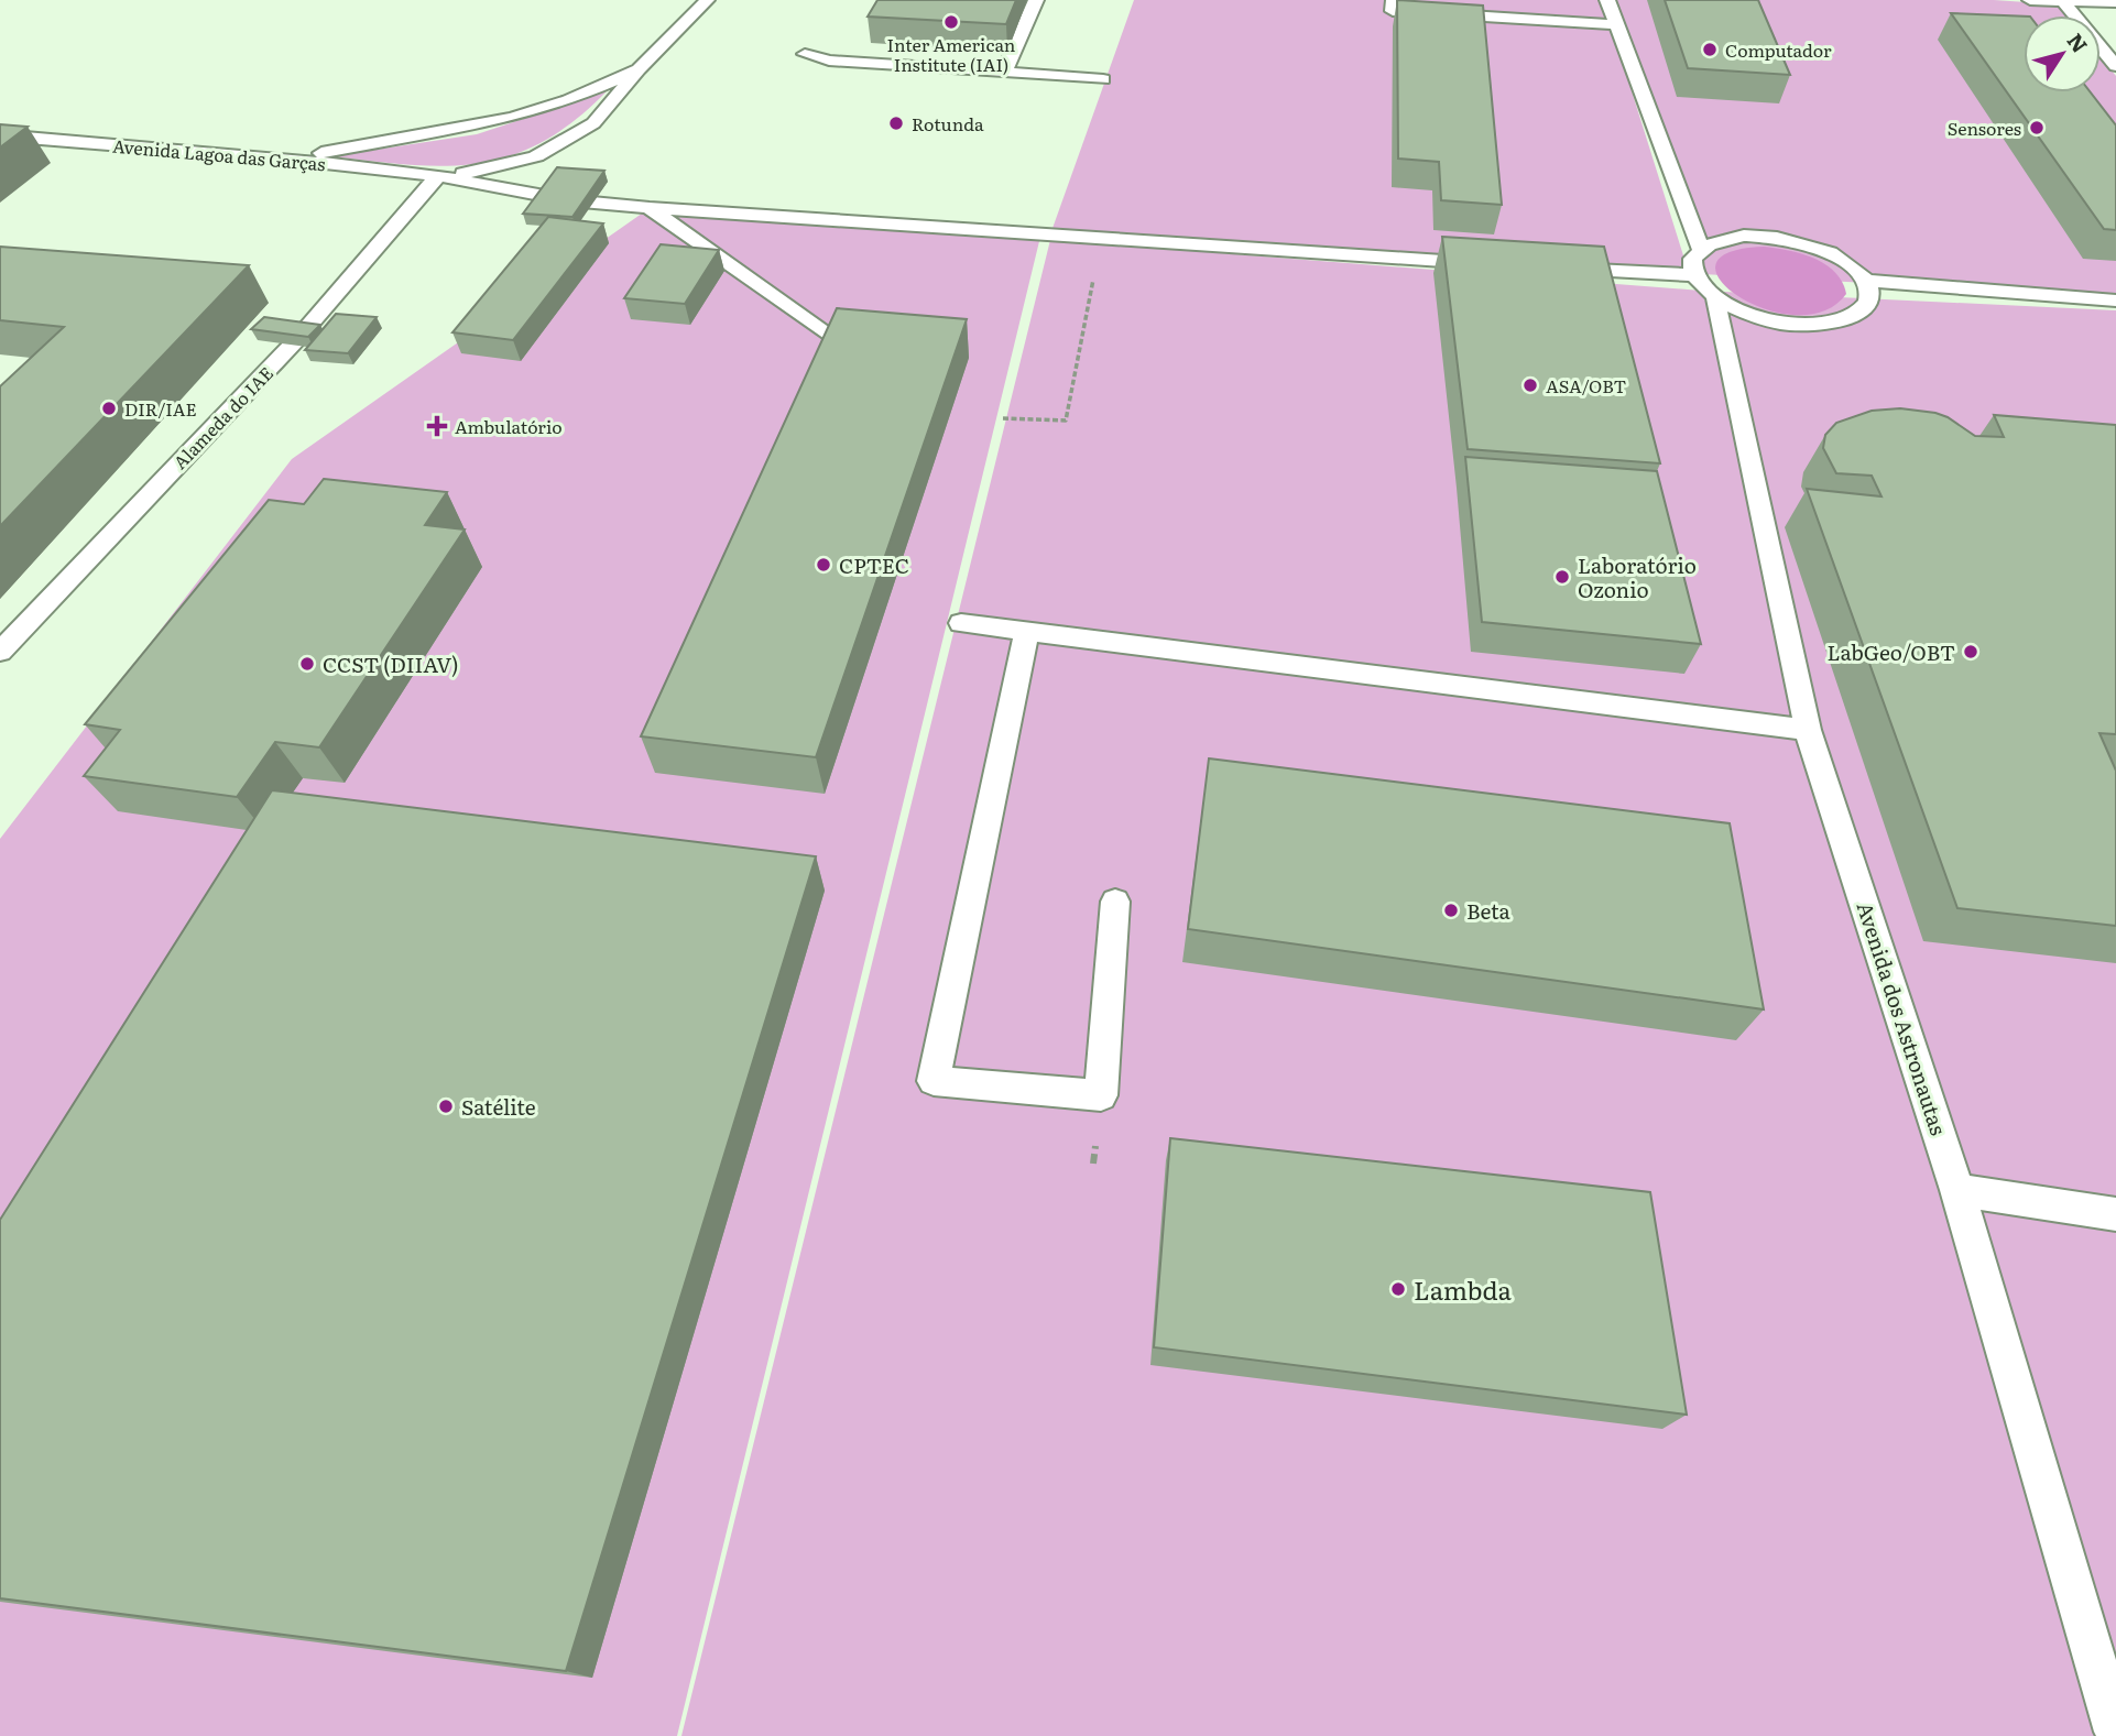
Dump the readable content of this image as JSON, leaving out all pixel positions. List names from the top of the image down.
{
  "streets": {
    "lane": ["Avenida Lagoa das Garças", "Alameda do IAE", "Avenida dos Astronautas"]
  },
  "crossings": [
    ["Avenida Lagoa das Garças", "Alameda do IAE"]
  ],
  "places": {
    "other": [
      "Inter American Institute (IAI)",
      "Computador",
      "Rotunda",
      "Sensores",
      "ASA/OBT",
      "DIR/IAE",
      "CPTEC",
      "Laboratório Ozonio",
      "LabGeo/OBT",
      "CCST (DIIAV)",
      "Beta",
      "Satélite",
      "Lambda"
    ],
    "health": ["Ambulatório"]
  },
  "north": "top right"
}
